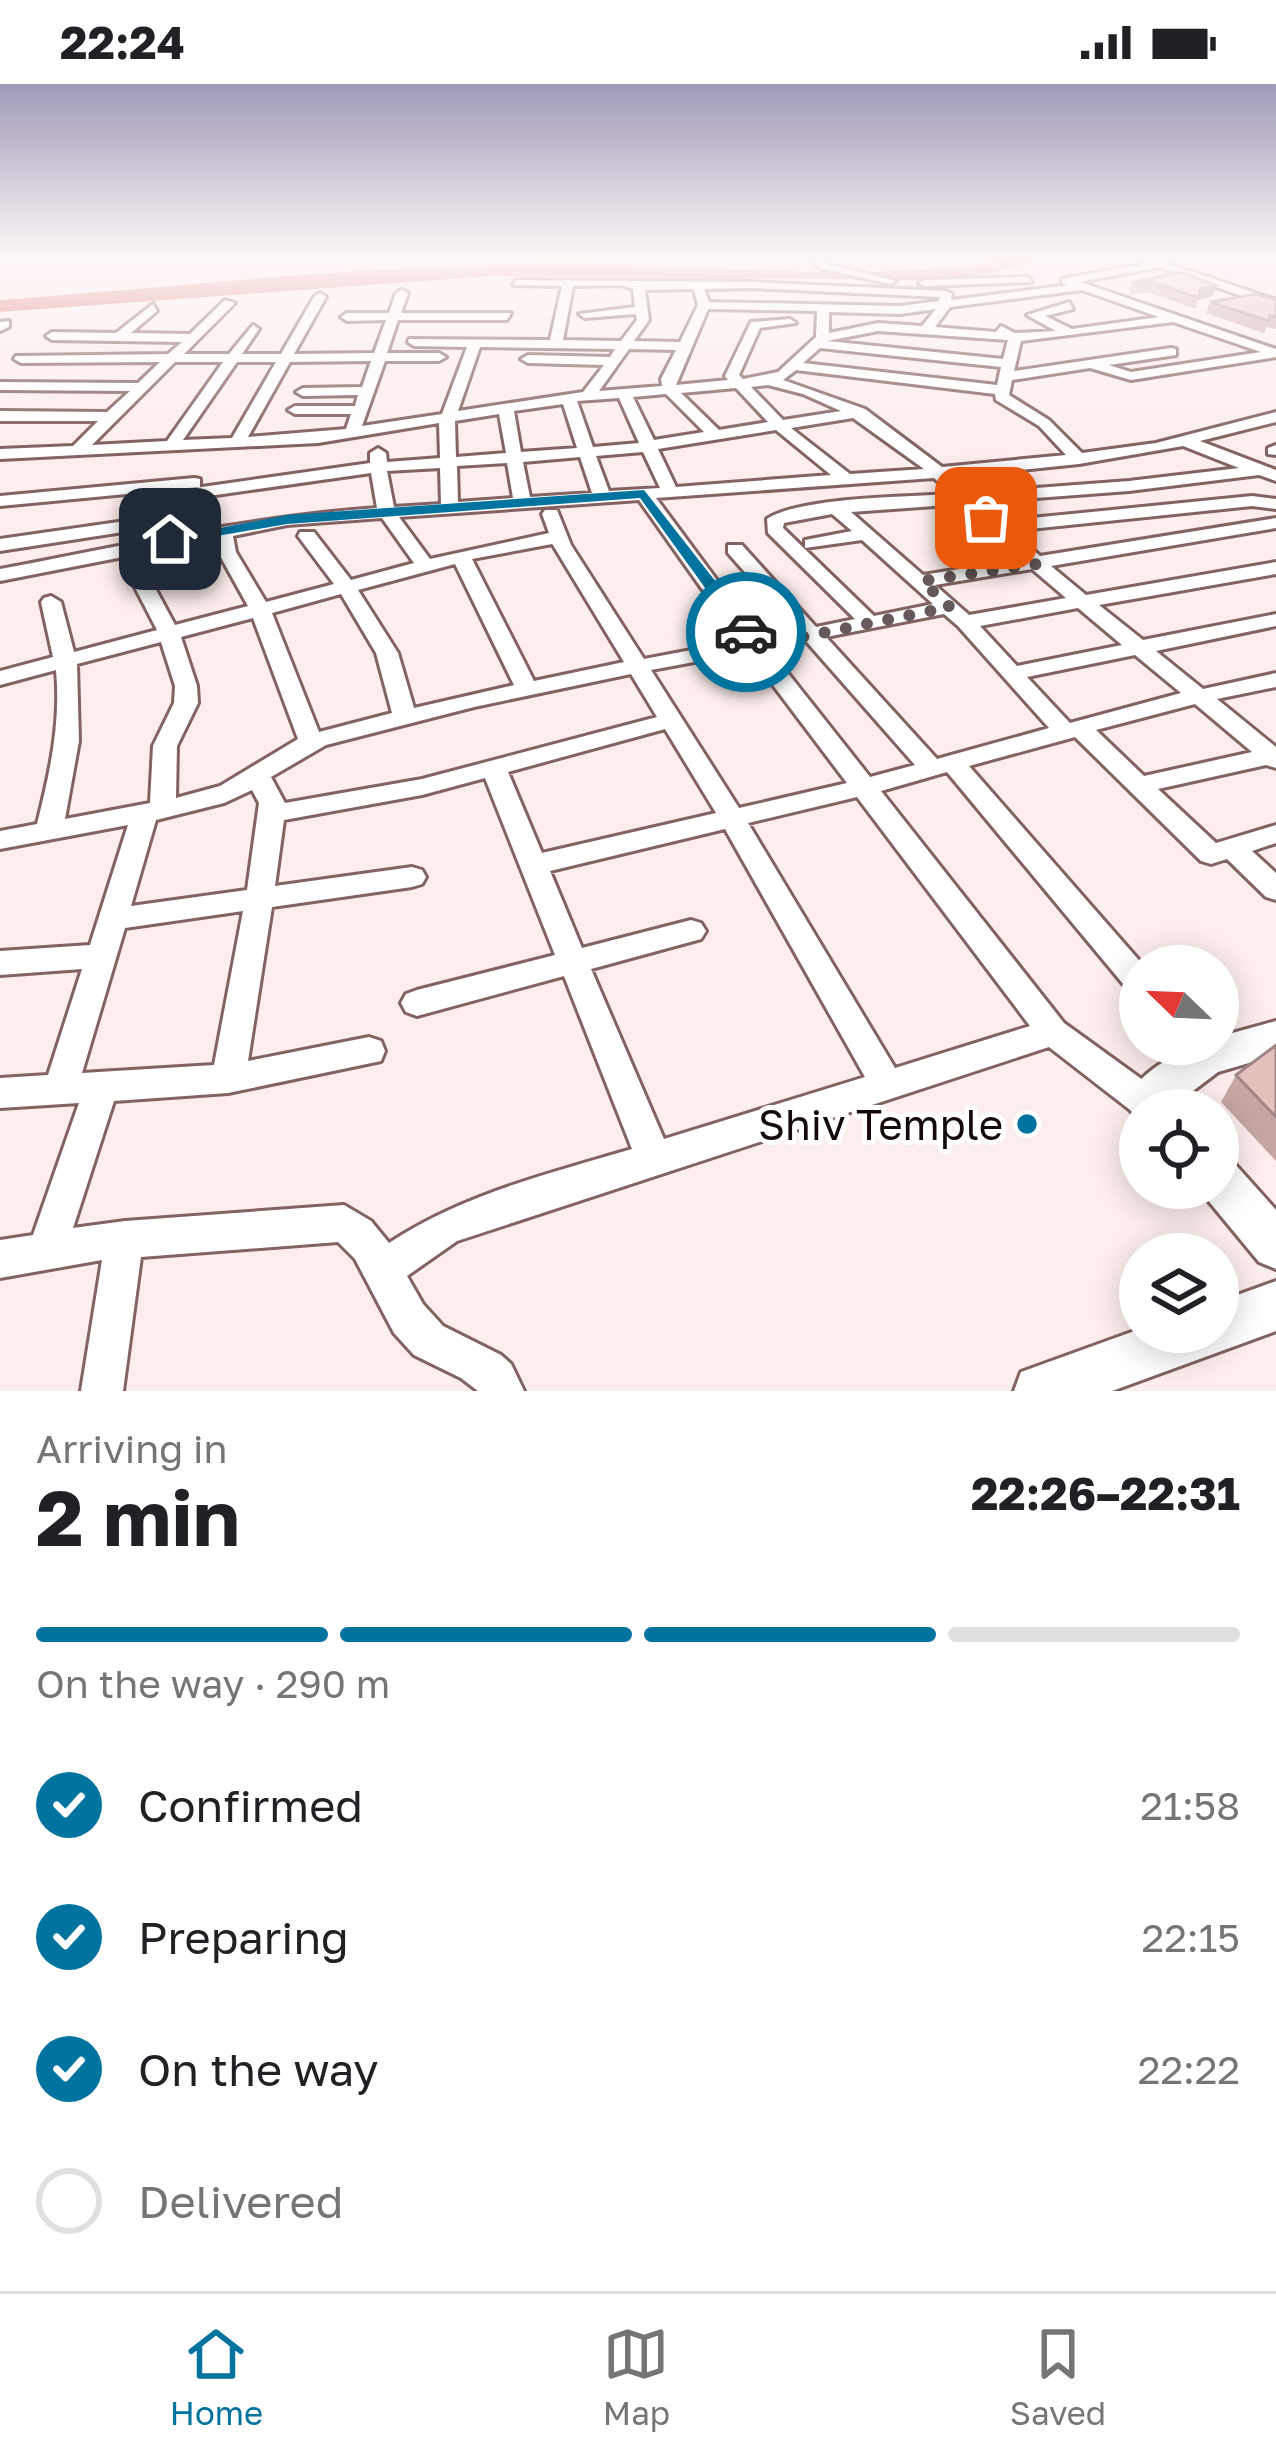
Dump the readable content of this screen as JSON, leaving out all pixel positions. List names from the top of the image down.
{
  "places": ["Shiv Temple"],
  "north": "top left",
  "page": {
    "status": "22:24",
    "heading": ["2 min", "Arriving in", "22:26–22:31"],
    "bar": "On the way · 290 m",
    "list": [
      ["Confirmed", "21:58"],
      ["Preparing", "22:15"],
      ["On the way", "22:22"],
      "Delivered"
    ],
    "tabs": ["Home", "Map", "Saved"]
  }
}
